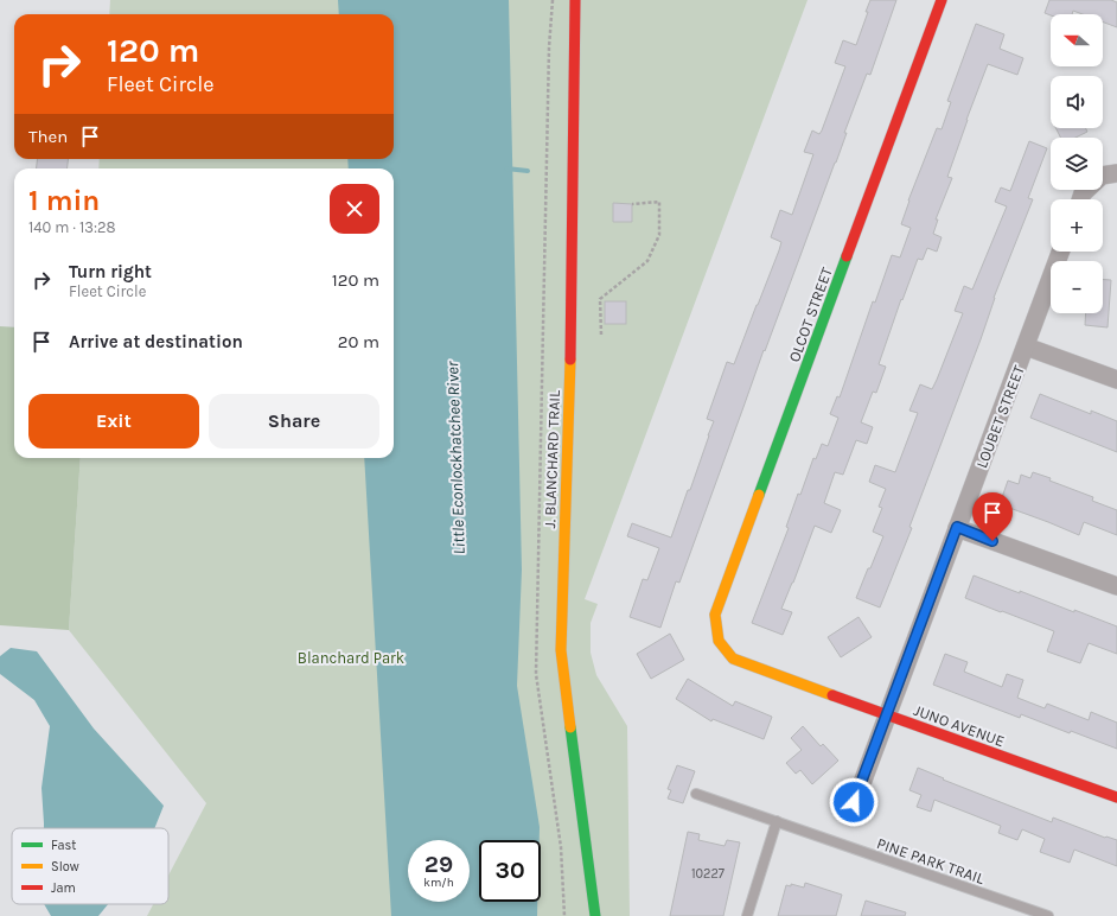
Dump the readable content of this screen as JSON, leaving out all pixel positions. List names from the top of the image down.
{
  "streets": {
    "street": [
      "OLCOT STREET",
      "LOUBET STREET",
      "J. BLANCHARD TRAIL",
      "JUNO AVENUE"
    ],
    "lane": ["PINE PARK TRAIL"]
  },
  "crossings": [
    ["OLCOT STREET", "JUNO AVENUE"],
    ["LOUBET STREET", "JUNO AVENUE"]
  ],
  "water": ["Little Econlockhatchee River"],
  "parks": ["Blanchard Park"],
  "house_numbers": ["10227"],
  "legend": ["Fast", "Slow", "Jam"],
  "north": "left",
  "page": {
    "map_buttons": ["+", "−"],
    "turn": ["120 m", "Fleet Circle"],
    "then": "Then",
    "heading": ["1 min", "140 m · 13:28"],
    "list": [
      {
        "name": "Turn right",
        "note": "Fleet Circle",
        "value": "120 m"
      },
      {
        "name": "Arrive at destination",
        "value": "20 m"
      }
    ],
    "buttons": ["Exit", "Share"],
    "speed": "29 km/h",
    "limit": "30"
  }
}
